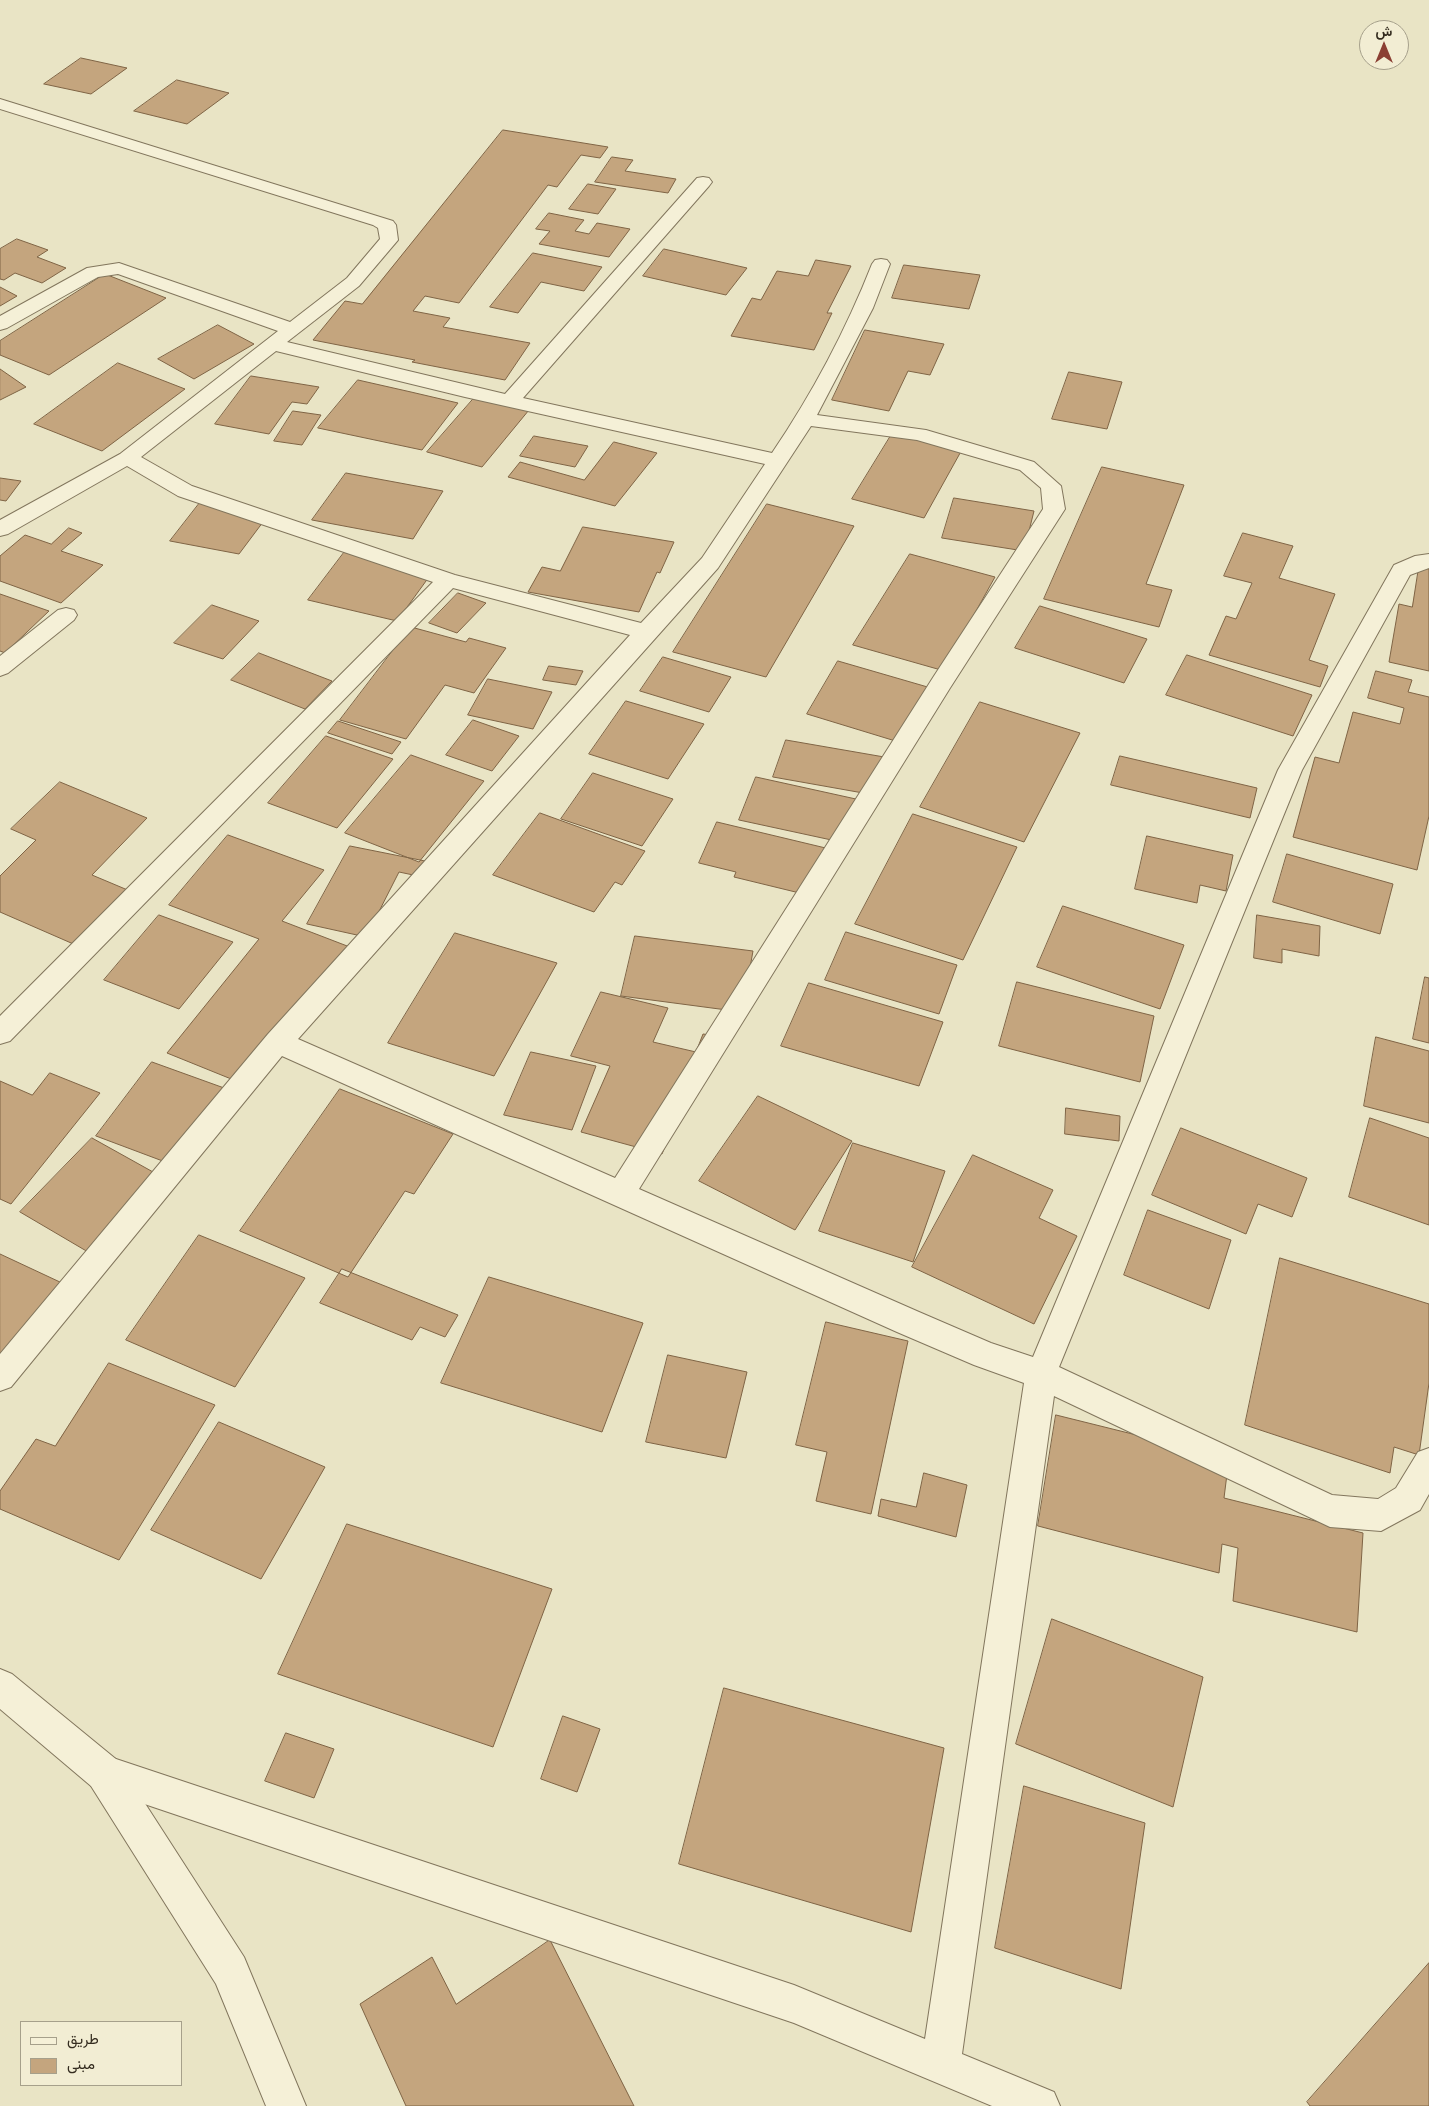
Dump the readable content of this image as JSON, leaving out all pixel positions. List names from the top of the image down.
{
  "legend": ["طريق", "مبنى"],
  "north": "top"
}
